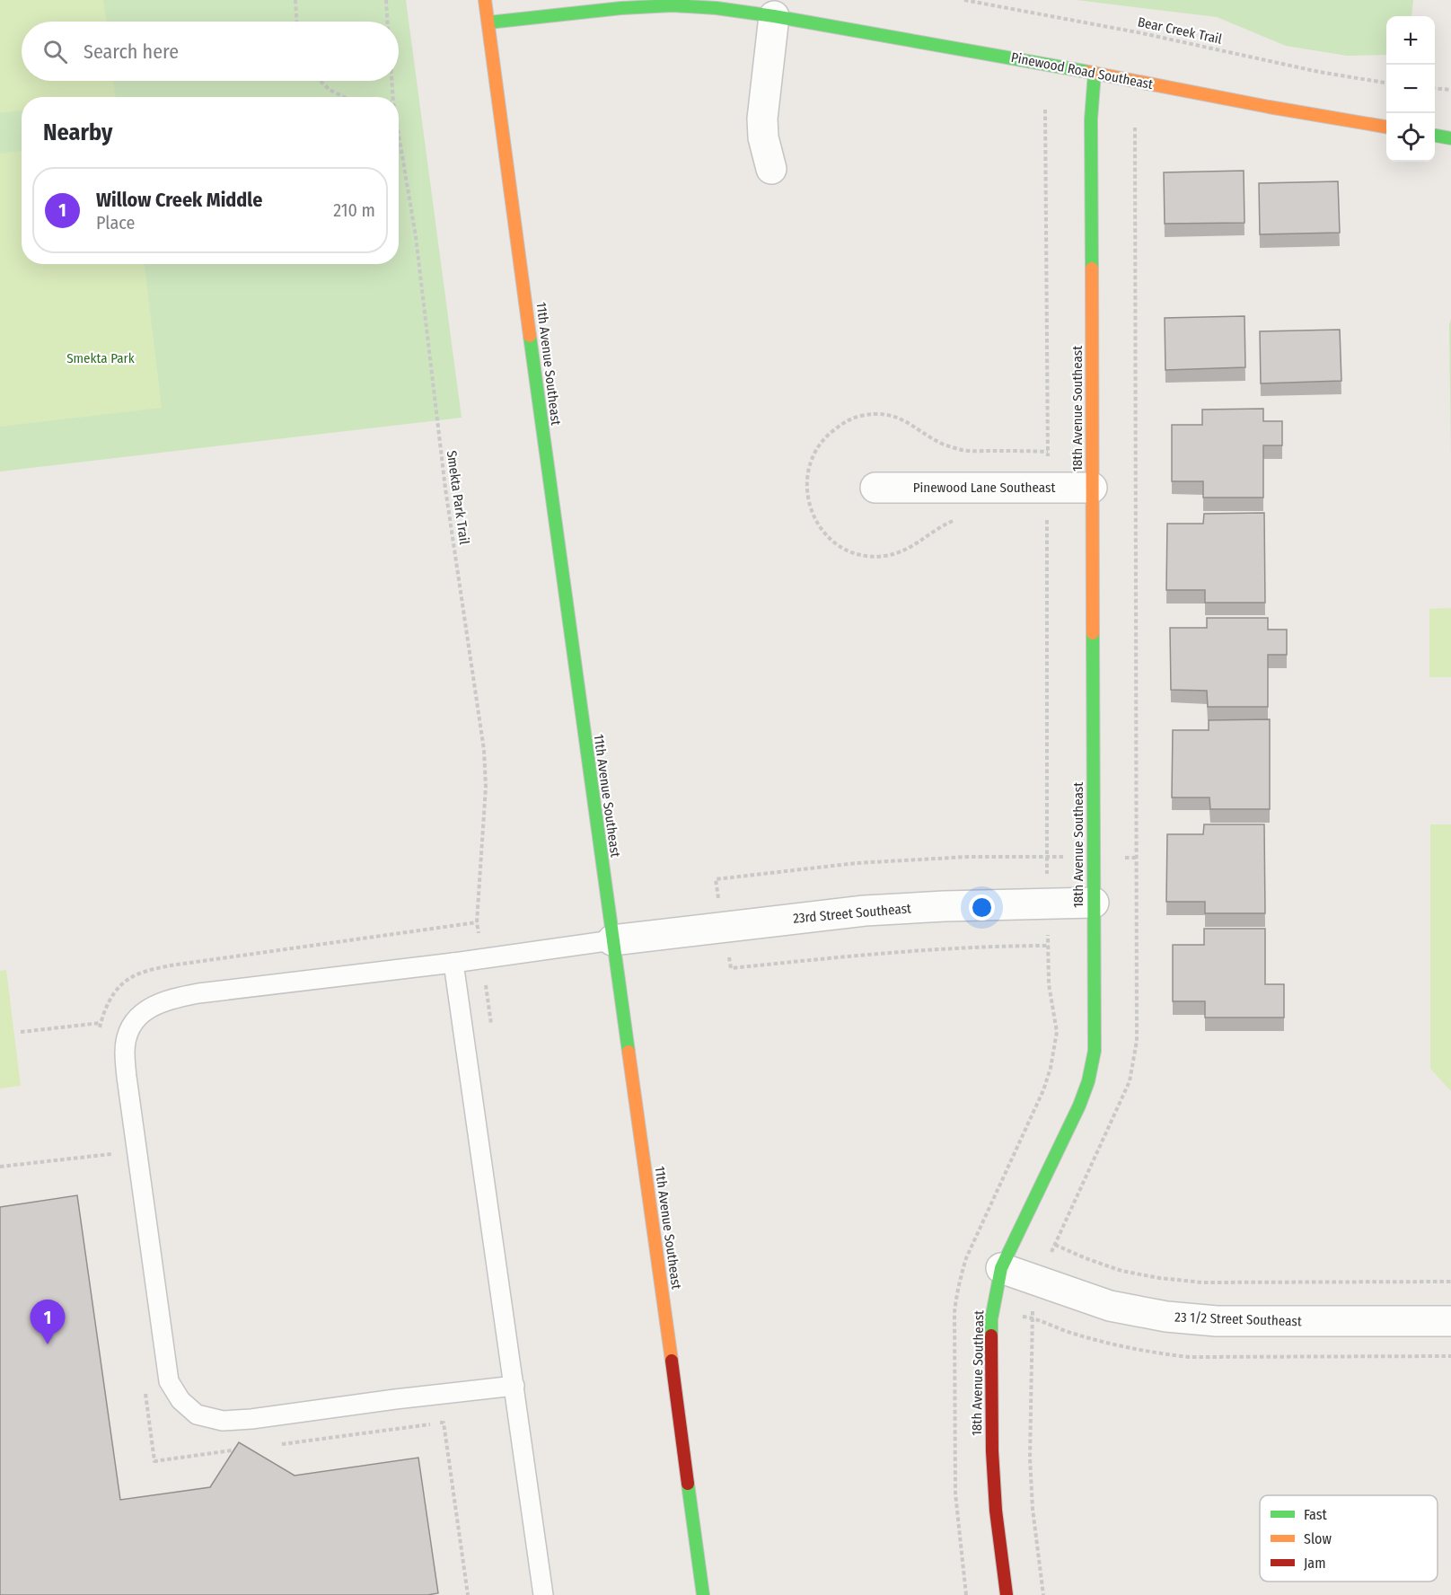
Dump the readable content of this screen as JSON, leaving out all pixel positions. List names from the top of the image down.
{
  "streets": {
    "street": [
      "Pinewood Road Southeast",
      "11th Avenue Southeast",
      "18th Avenue Southeast",
      "Pinewood Lane Southeast",
      "23rd Street Southeast",
      "23 1/2 Street Southeast"
    ],
    "path": ["Bear Creek Trail", "Smekta Park Trail"]
  },
  "crossings": [
    ["Pinewood Road Southeast", "11th Avenue Southeast"],
    ["Pinewood Road Southeast", "18th Avenue Southeast"],
    ["11th Avenue Southeast", "23rd Street Southeast"],
    ["18th Avenue Southeast", "Pinewood Lane Southeast"],
    ["18th Avenue Southeast", "23rd Street Southeast"],
    ["18th Avenue Southeast", "23 1/2 Street Southeast"]
  ],
  "parks": ["Smekta Park"],
  "legend": ["Fast", "Slow", "Jam"],
  "page": {
    "map_buttons": ["+", "−"],
    "search": "Search here",
    "heading": "Nearby",
    "list": [
      {
        "mark": "1",
        "name": "Willow Creek Middle",
        "note": "Place",
        "value": "210 m"
      }
    ],
    "pins": "1"
  }
}
